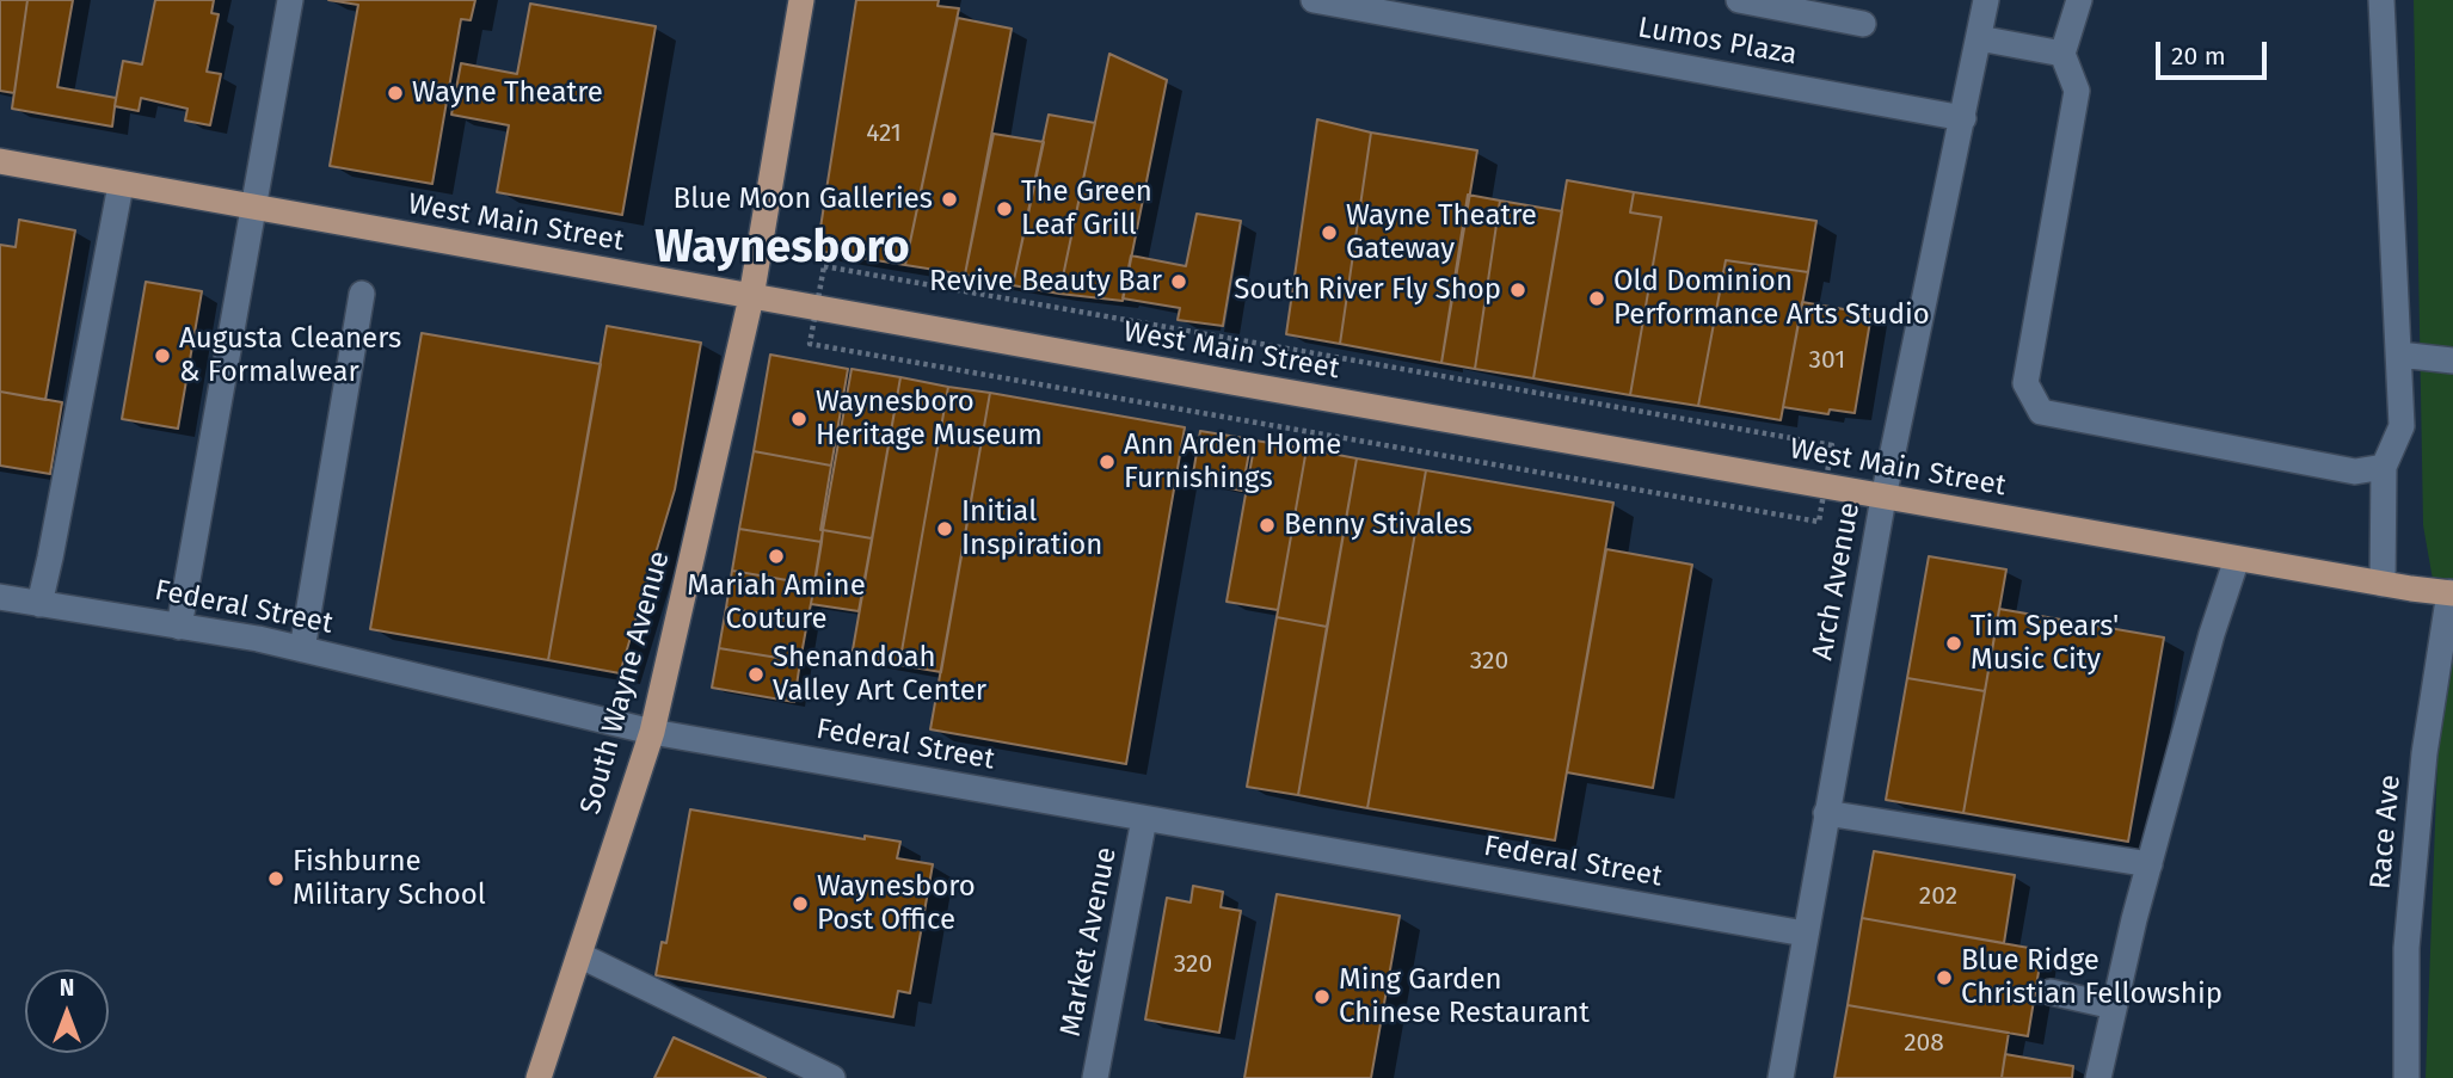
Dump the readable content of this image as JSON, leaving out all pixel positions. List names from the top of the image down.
{
  "streets": {
    "main road": ["West Main Street", "South Wayne Avenue"],
    "street": [
      "Lumos Plaza",
      "Arch Avenue",
      "Federal Street",
      "Race Ave",
      "Market Avenue"
    ]
  },
  "crossings": [
    ["Lumos Plaza", "Arch Avenue"],
    ["West Main Street", "Arch Avenue"],
    ["West Main Street", "South Wayne Avenue"],
    ["West Main Street", "Race Ave"],
    ["Arch Avenue", "Federal Street"],
    ["Federal Street", "South Wayne Avenue"],
    ["Federal Street", "Market Avenue"]
  ],
  "districts": ["Waynesboro"],
  "places": [
    "Wayne Theatre",
    "Blue Moon Galleries",
    "The Green Leaf Grill",
    "Wayne Theatre Gateway",
    "Revive Beauty Bar",
    "South River Fly Shop",
    "Old Dominion Performance Arts Studio",
    "Augusta Cleaners & Formalwear",
    "Waynesboro Heritage Museum",
    "Ann Arden Home Furnishings",
    "Benny Stivales",
    "Initial Inspiration",
    "Mariah Amine Couture",
    "Tim Spears' Music City",
    "Shenandoah Valley Art Center",
    "Fishburne Military School",
    "Waynesboro Post Office",
    "Blue Ridge Christian Fellowship",
    "Ming Garden Chinese Restaurant"
  ],
  "house_numbers": [
    "421",
    "301",
    "320",
    "202",
    "320",
    "208"
  ],
  "scale_bar": "20 m",
  "north": "top"
}
